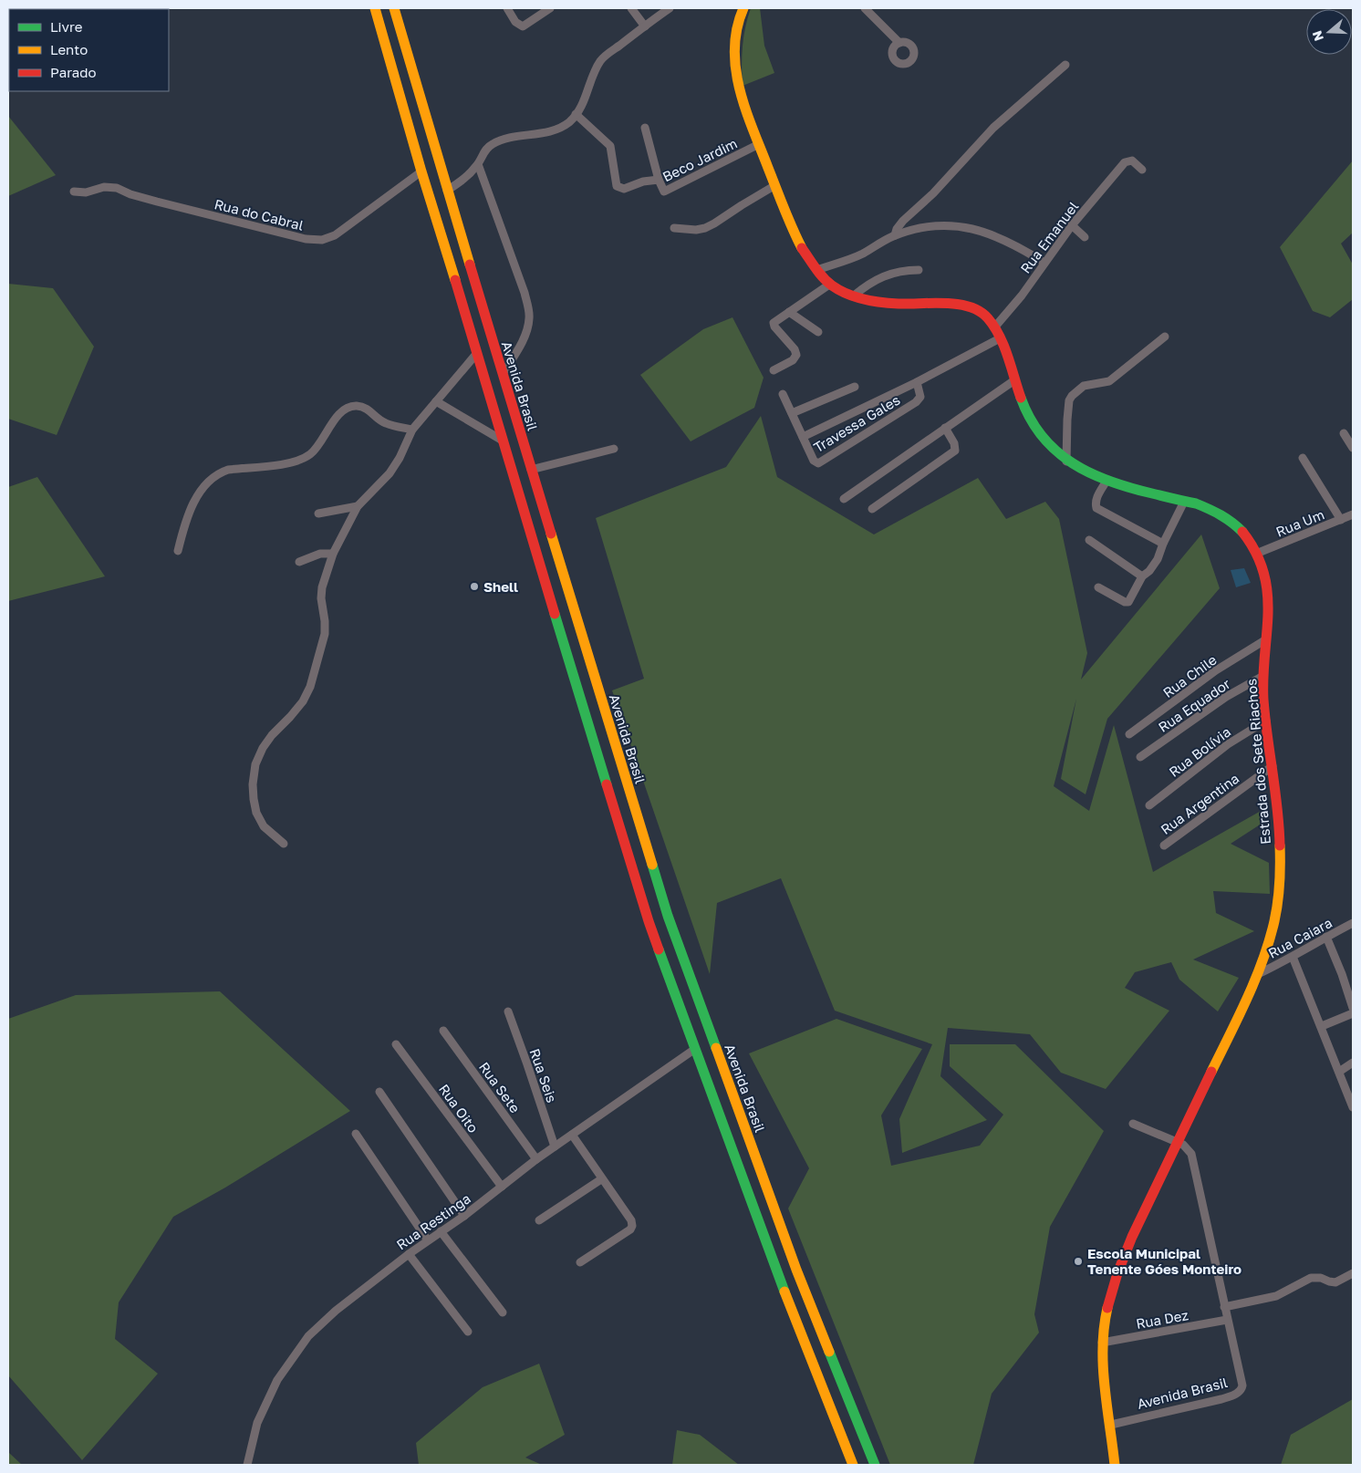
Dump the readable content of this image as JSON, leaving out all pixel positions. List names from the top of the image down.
{
  "streets": {
    "main road": ["Avenida Brasil", "Estrada dos Sete Riachos"],
    "street": [
      "Beco Jardim",
      "Rua do Cabral",
      "Rua Emanuel",
      "Travessa Gales",
      "Rua Um",
      "Rua Chile",
      "Rua Equador",
      "Rua Bolívia",
      "Rua Argentina",
      "Rua Caiara",
      "Rua Seis",
      "Rua Sete",
      "Rua Oito",
      "Rua Restinga",
      "Rua Dez"
    ]
  },
  "crossings": [
    ["Beco Jardim", "Estrada dos Sete Riachos"],
    ["Rua Emanuel", "Estrada dos Sete Riachos"],
    ["Avenida Brasil", "Estrada dos Sete Riachos"],
    ["Avenida Brasil", "Rua Dez"],
    ["Travessa Gales", "Estrada dos Sete Riachos"],
    ["Rua Um", "Estrada dos Sete Riachos"],
    ["Rua Chile", "Estrada dos Sete Riachos"],
    ["Rua Equador", "Estrada dos Sete Riachos"],
    ["Rua Bolívia", "Estrada dos Sete Riachos"],
    ["Estrada dos Sete Riachos", "Rua Argentina"],
    ["Estrada dos Sete Riachos", "Rua Caiara"],
    ["Estrada dos Sete Riachos", "Rua Dez"],
    ["Rua Seis", "Rua Restinga"],
    ["Rua Sete", "Rua Restinga"],
    ["Rua Oito", "Rua Restinga"]
  ],
  "places": ["Shell", "Escola Municipal Tenente Góes Monteiro"],
  "legend": ["Livre", "Lento", "Parado"],
  "north": "left"
}
